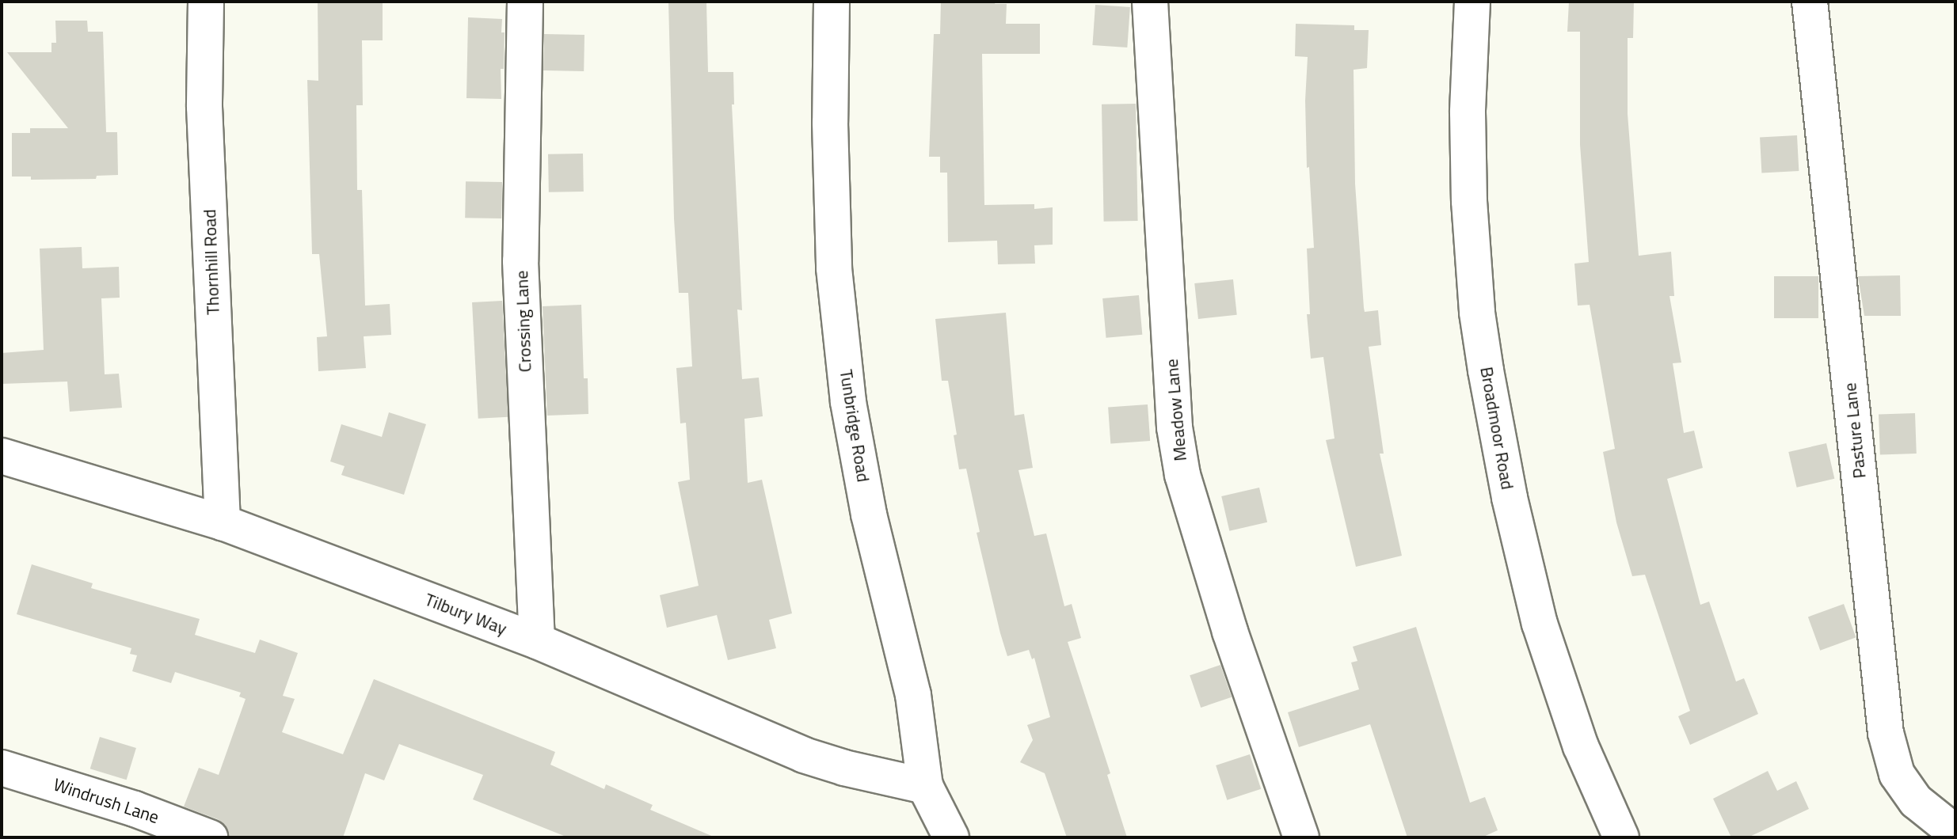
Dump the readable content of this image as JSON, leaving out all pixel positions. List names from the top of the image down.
{
  "streets": {
    "street": [
      "Thornhill Road",
      "Crossing Lane",
      "Meadow Lane",
      "Tunbridge Road",
      "Broadmoor Road",
      "Pasture Lane",
      "Tilbury Way",
      "Windrush Lane"
    ]
  },
  "crossings": [
    ["Thornhill Road", "Tilbury Way"],
    ["Crossing Lane", "Tilbury Way"],
    ["Tunbridge Road", "Tilbury Way"]
  ]
}
